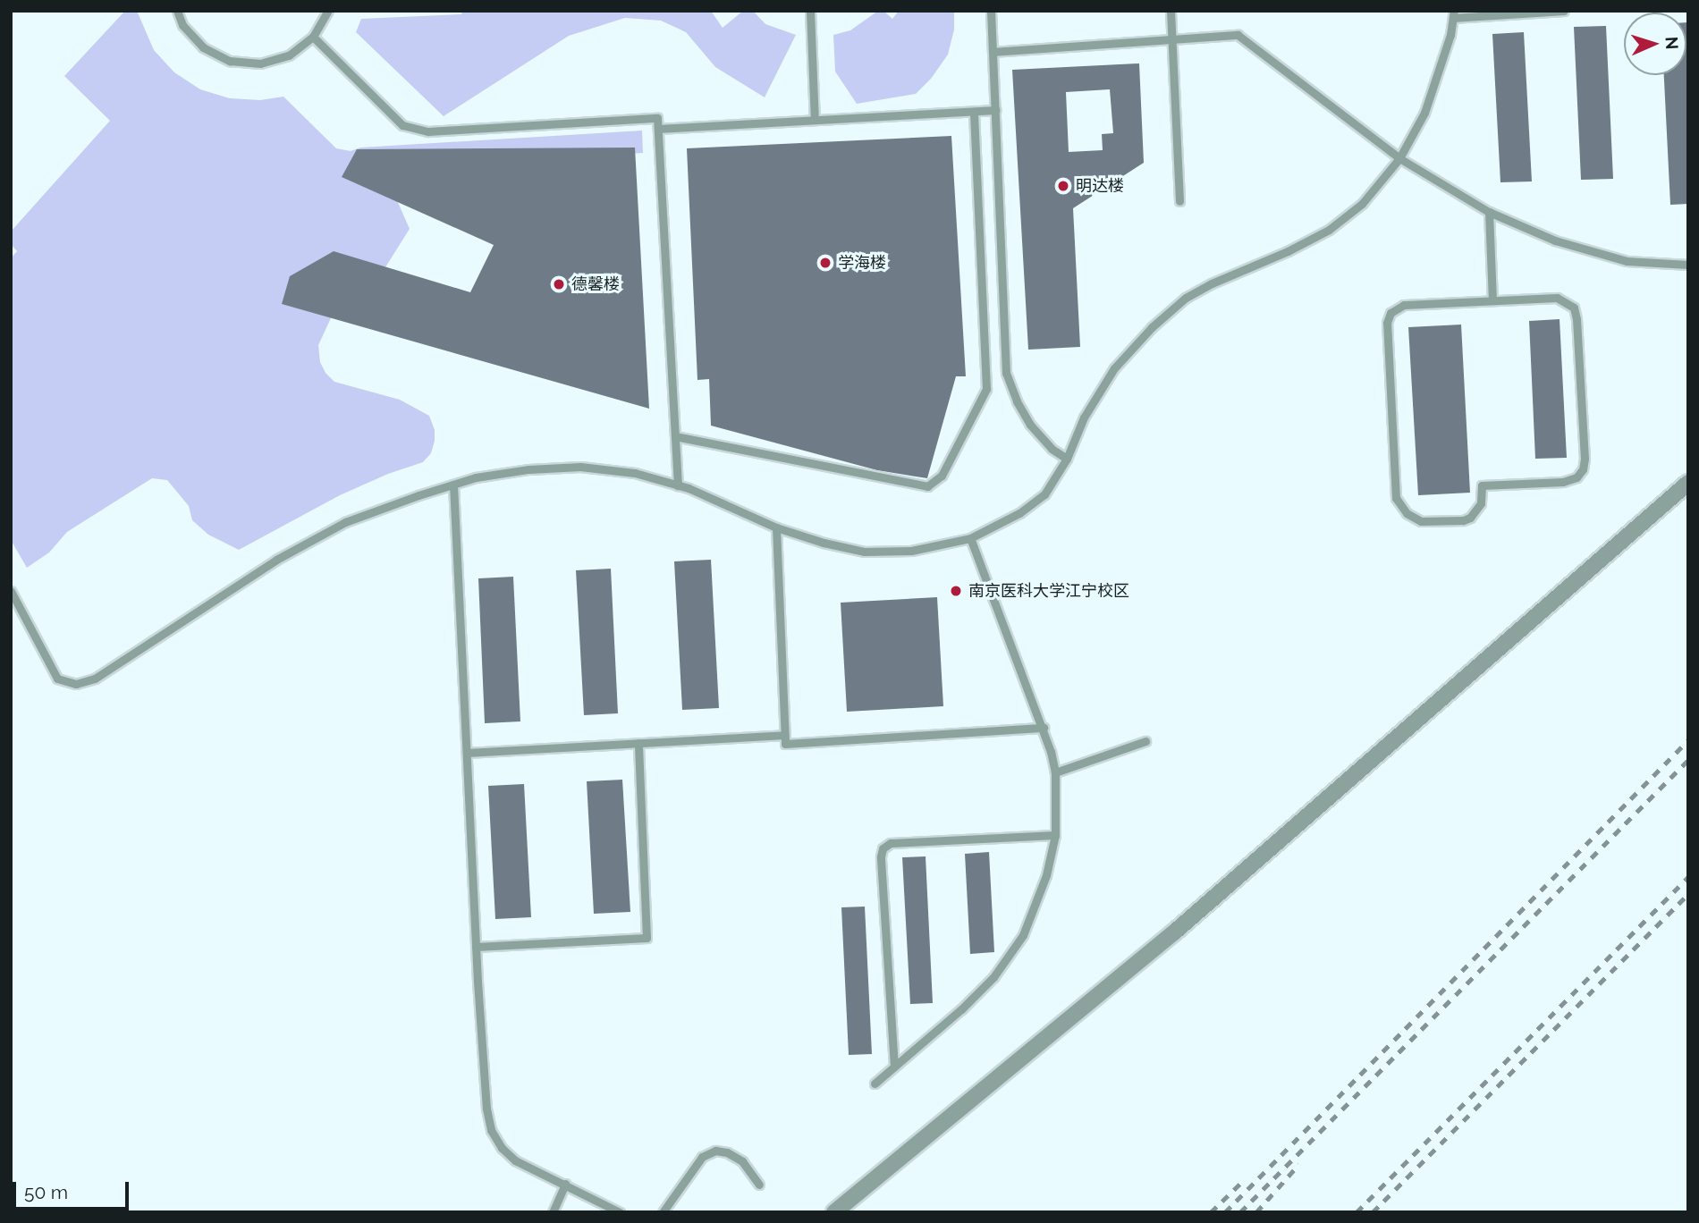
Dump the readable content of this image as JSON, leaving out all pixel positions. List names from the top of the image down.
{
  "places": [
    "明达楼",
    "学海楼",
    "德馨楼",
    "南京医科大学江宁校区"
  ],
  "scale_bar": "50 m",
  "north": "right"
}
